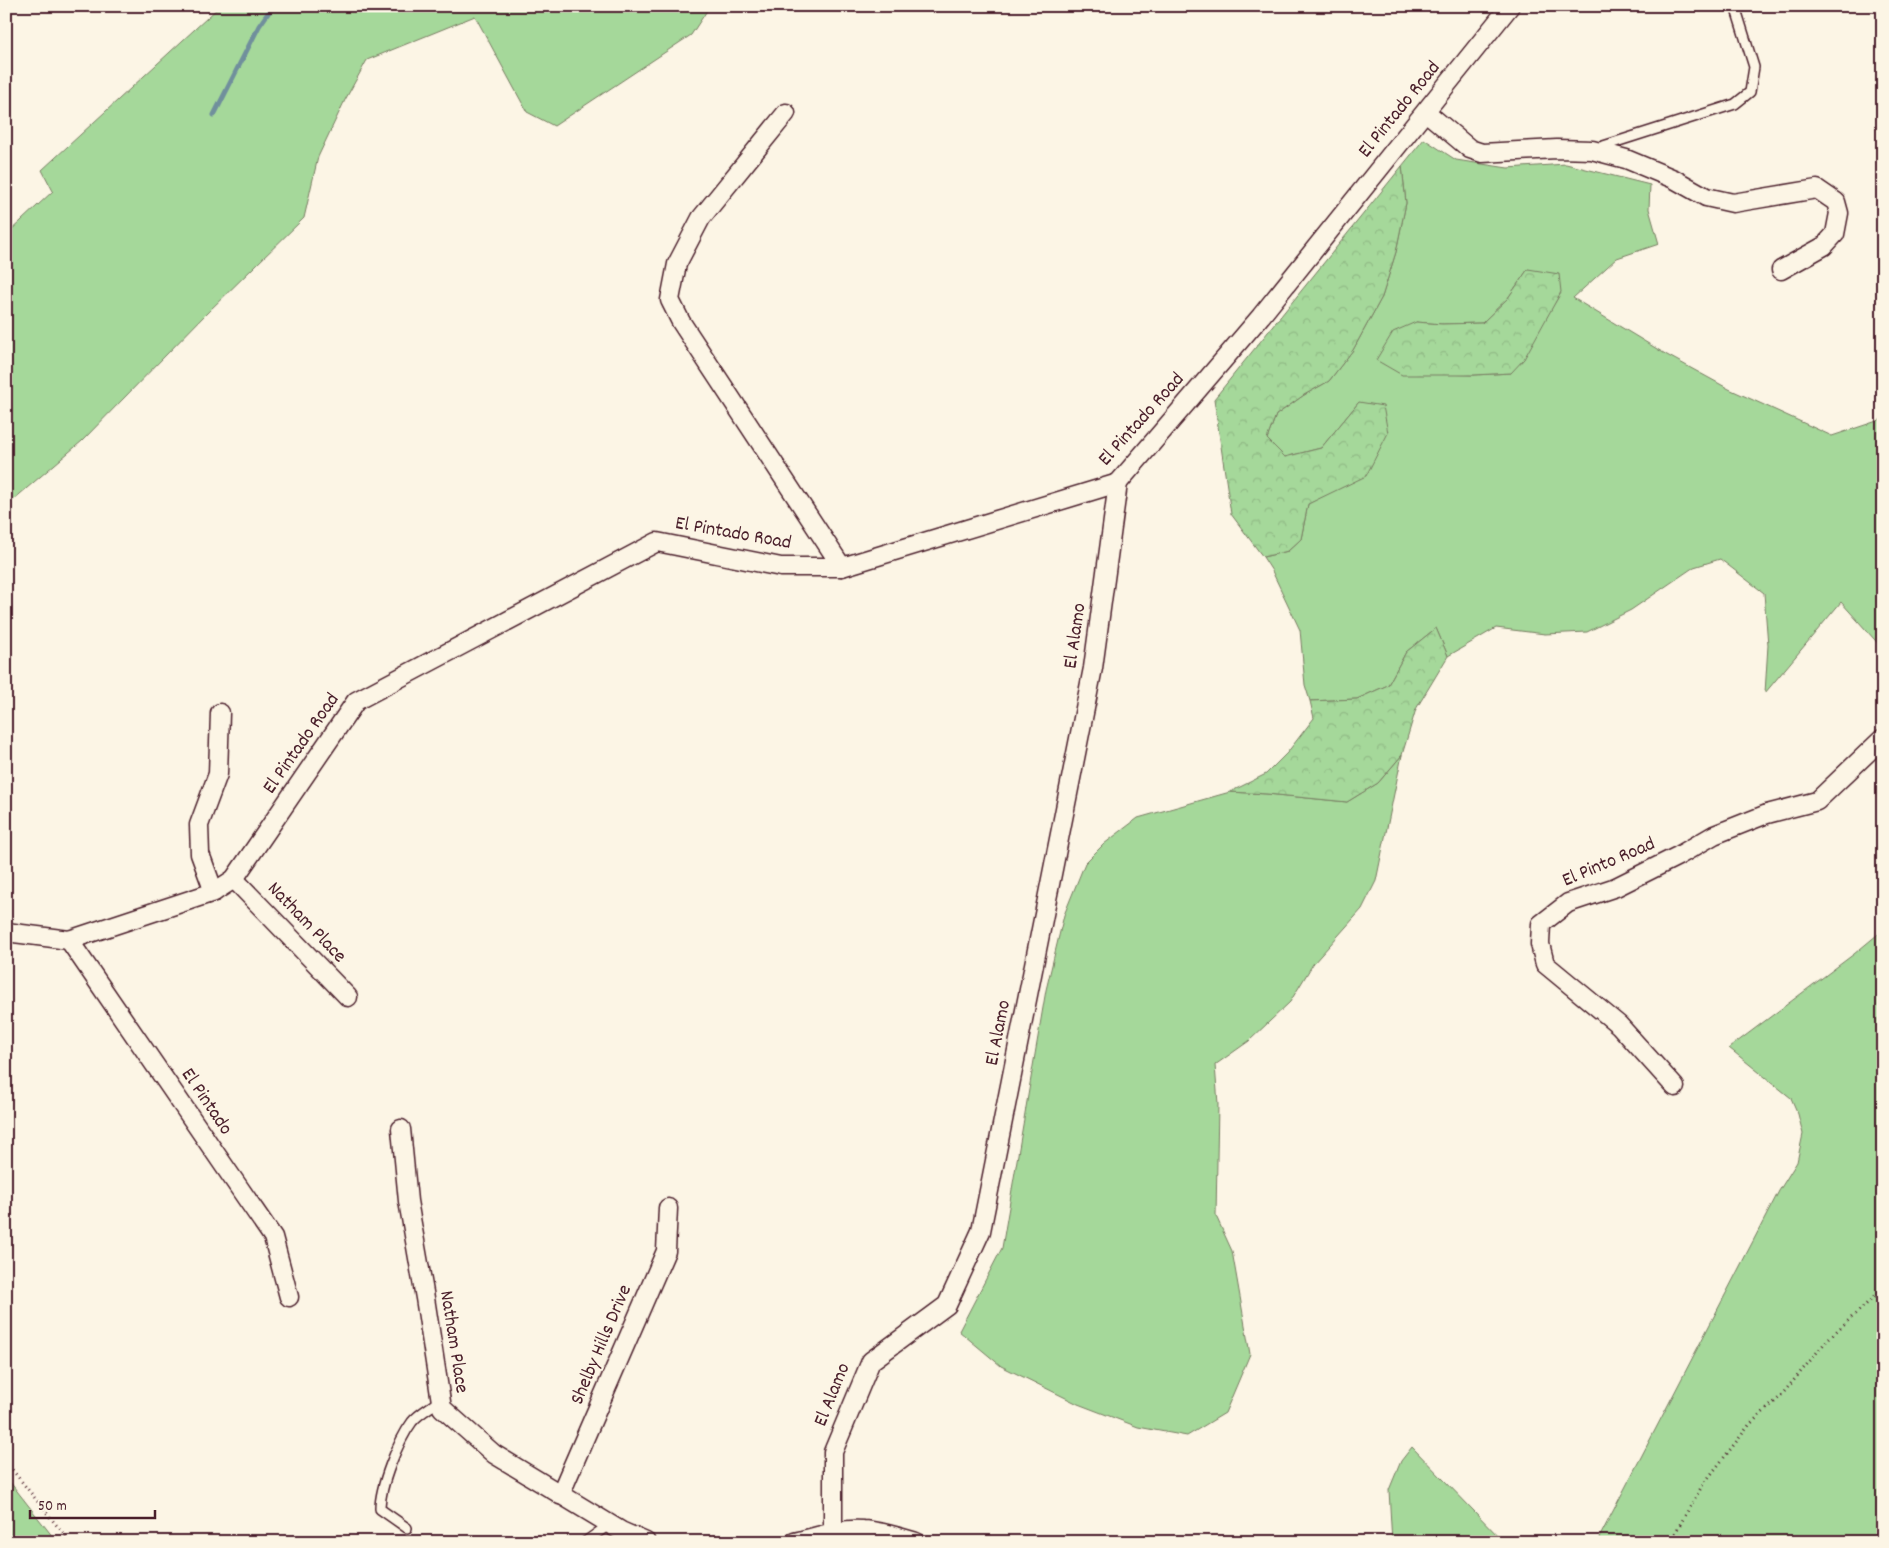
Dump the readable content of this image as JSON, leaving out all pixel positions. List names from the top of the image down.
{
  "streets": {
    "street": [
      "El Pintado Road",
      "El Alamo",
      "El Pinto Road",
      "Natham Place",
      "El Pintado",
      "Shelby Hills Drive"
    ]
  },
  "crossings": [
    ["El Pintado Road", "El Alamo"],
    ["El Pintado Road", "Natham Place"],
    ["El Pintado Road", "El Pintado"],
    ["Natham Place", "Shelby Hills Drive"]
  ],
  "scale_bar": "50 m"
}
